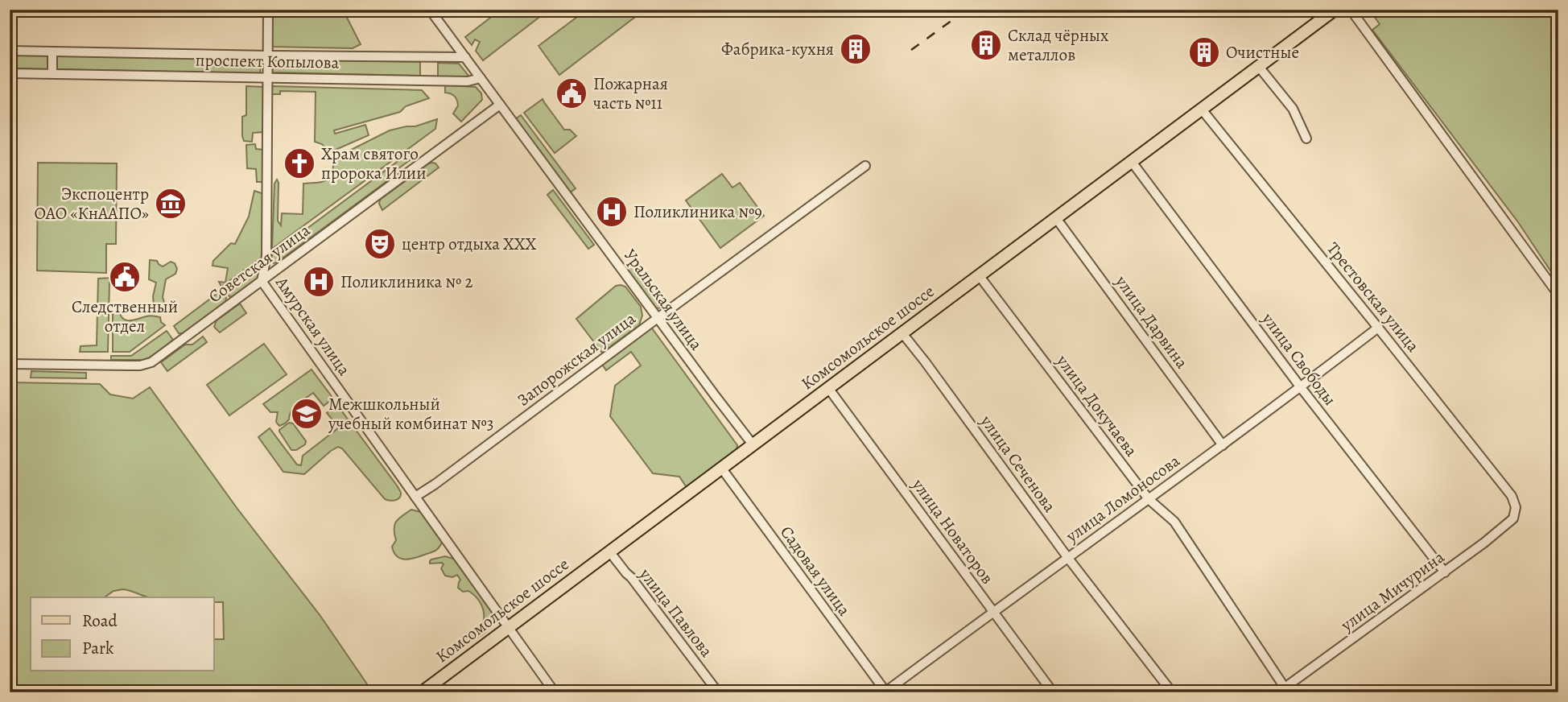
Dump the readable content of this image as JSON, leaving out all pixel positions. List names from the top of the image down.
{
  "streets": {
    "main road": ["Комсомольское шоссе"],
    "street": [
      "проспект Копылова",
      "Советская улица",
      "Трестовская улица",
      "Уральская улица",
      "улица Дарвина",
      "Амурская улица",
      "Запорожская улица",
      "улица Свободы",
      "улица Докучаева",
      "улица Сеченова",
      "улица Ломоносова",
      "улица Новаторов",
      "Садовая улица",
      "улица Мичурина",
      "улица Павлова"
    ]
  },
  "crossings": [
    ["проспект Копылова", "Уральская улица"],
    ["проспект Копылова", "Амурская улица"],
    ["Советская улица", "Уральская улица"],
    ["Советская улица", "Амурская улица"],
    ["Трестовская улица", "Комсомольское шоссе"],
    ["Трестовская улица", "улица Ломоносова"],
    ["Трестовская улица", "улица Мичурина"],
    ["Уральская улица", "Комсомольское шоссе"],
    ["Уральская улица", "Запорожская улица"],
    ["улица Дарвина", "Комсомольское шоссе"],
    ["улица Дарвина", "улица Ломоносова"],
    ["Амурская улица", "Комсомольское шоссе"],
    ["Амурская улица", "Запорожская улица"],
    ["Комсомольское шоссе", "улица Свободы"],
    ["Комсомольское шоссе", "улица Докучаева"],
    ["Комсомольское шоссе", "улица Сеченова"],
    ["Комсомольское шоссе", "улица Новаторов"],
    ["Комсомольское шоссе", "Садовая улица"],
    ["Комсомольское шоссе", "улица Павлова"],
    ["улица Свободы", "улица Ломоносова"],
    ["улица Свободы", "улица Мичурина"],
    ["улица Докучаева", "улица Ломоносова"],
    ["улица Докучаева", "улица Мичурина"],
    ["улица Сеченова", "улица Ломоносова"],
    ["улица Ломоносова", "улица Новаторов"],
    ["улица Ломоносова", "Садовая улица"]
  ],
  "places": {
    "building": ["Склад чёрных металлов", "Фабрика-кухня", "Очистные"],
    "public building": ["Пожарная часть №11", "Следственный отдел"],
    "church": ["Храм святого пророка Илии"],
    "museum": ["Экспоцентр ОАО «КнААПО»"],
    "hospital": ["Поликлиника №9", "Поликлиника № 2"],
    "theatre": ["центр отдыха ХХХ"],
    "school or university": ["Межшкольный учебный комбинат №3"]
  },
  "legend": ["Road", "Park"]
}
